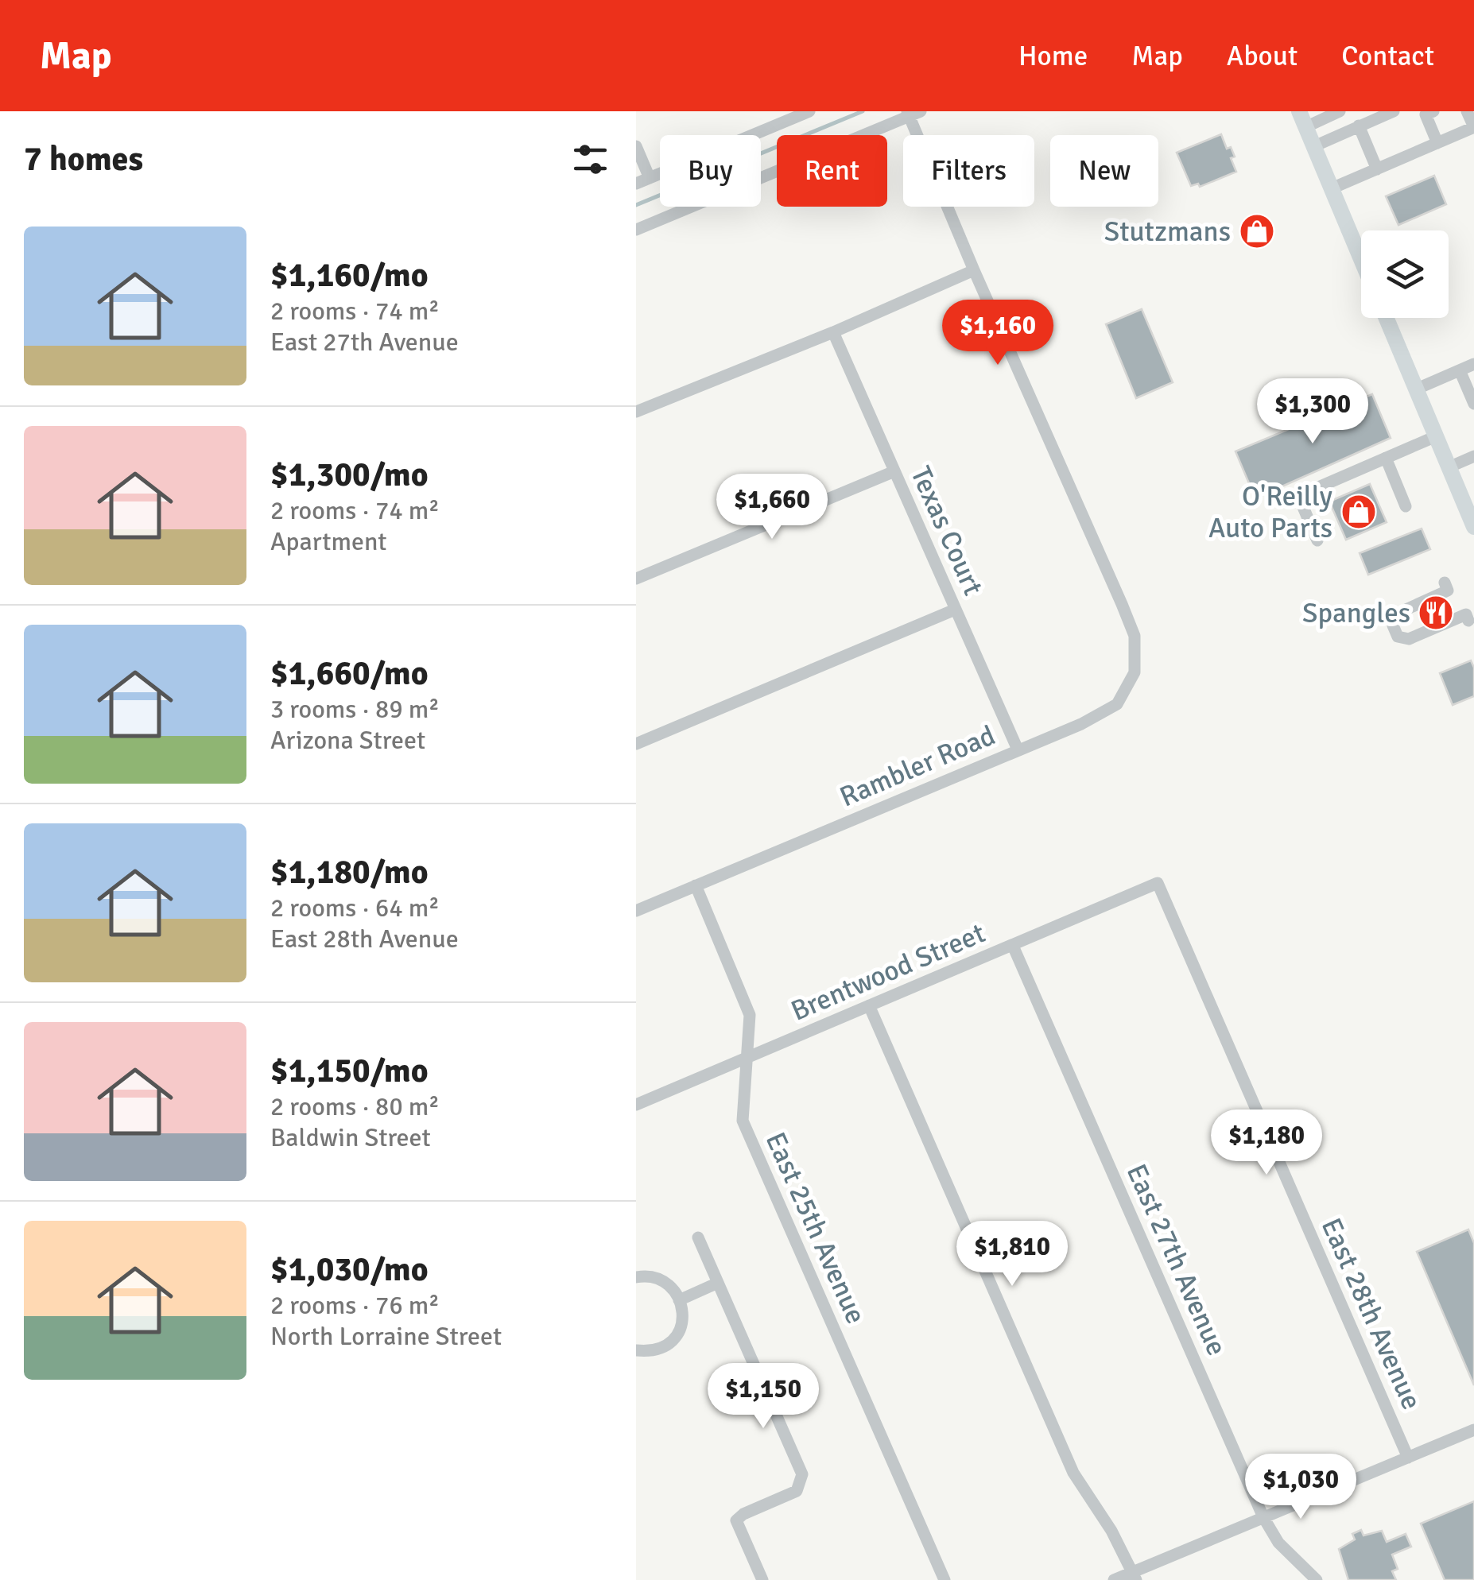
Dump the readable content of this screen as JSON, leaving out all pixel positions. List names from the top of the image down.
{
  "streets": {
    "street": [
      "Texas Court",
      "Rambler Road",
      "Brentwood Street",
      "East 25th Avenue",
      "East 27th Avenue",
      "East 28th Avenue"
    ]
  },
  "crossings": [
    ["Texas Court", "Rambler Road"],
    ["Rambler Road", "East 25th Avenue"],
    ["Brentwood Street", "East 25th Avenue"],
    ["Brentwood Street", "East 27th Avenue"],
    ["Brentwood Street", "East 28th Avenue"]
  ],
  "places": {
    "shop": ["Stutzmans", "O'Reilly Auto Parts"],
    "restaurant": ["Spangles"]
  },
  "page": {
    "header": "Map",
    "nav": [
      "Home",
      "Map",
      "About",
      "Contact"
    ],
    "heading": "7 homes",
    "chip": [
      "Buy",
      "Rent",
      "Filters",
      "New"
    ],
    "list": [
      {
        "name": "$1,160/mo",
        "note": "2 rooms · 74 m² · East 27th Avenue"
      },
      {
        "name": "$1,300/mo",
        "note": "2 rooms · 74 m² · Apartment"
      },
      {
        "name": "$1,660/mo",
        "note": "3 rooms · 89 m² · Arizona Street"
      },
      {
        "name": "$1,180/mo",
        "note": "2 rooms · 64 m² · East 28th Avenue"
      },
      {
        "name": "$1,150/mo",
        "note": "2 rooms · 80 m² · Baldwin Street"
      },
      {
        "name": "$1,030/mo",
        "note": "2 rooms · 76 m² · North Lorraine Street"
      }
    ],
    "price": [
      "$1,160",
      "$1,300",
      "$1,660",
      "$1,180",
      "$1,810",
      "$1,150",
      "$1,030"
    ]
  }
}
